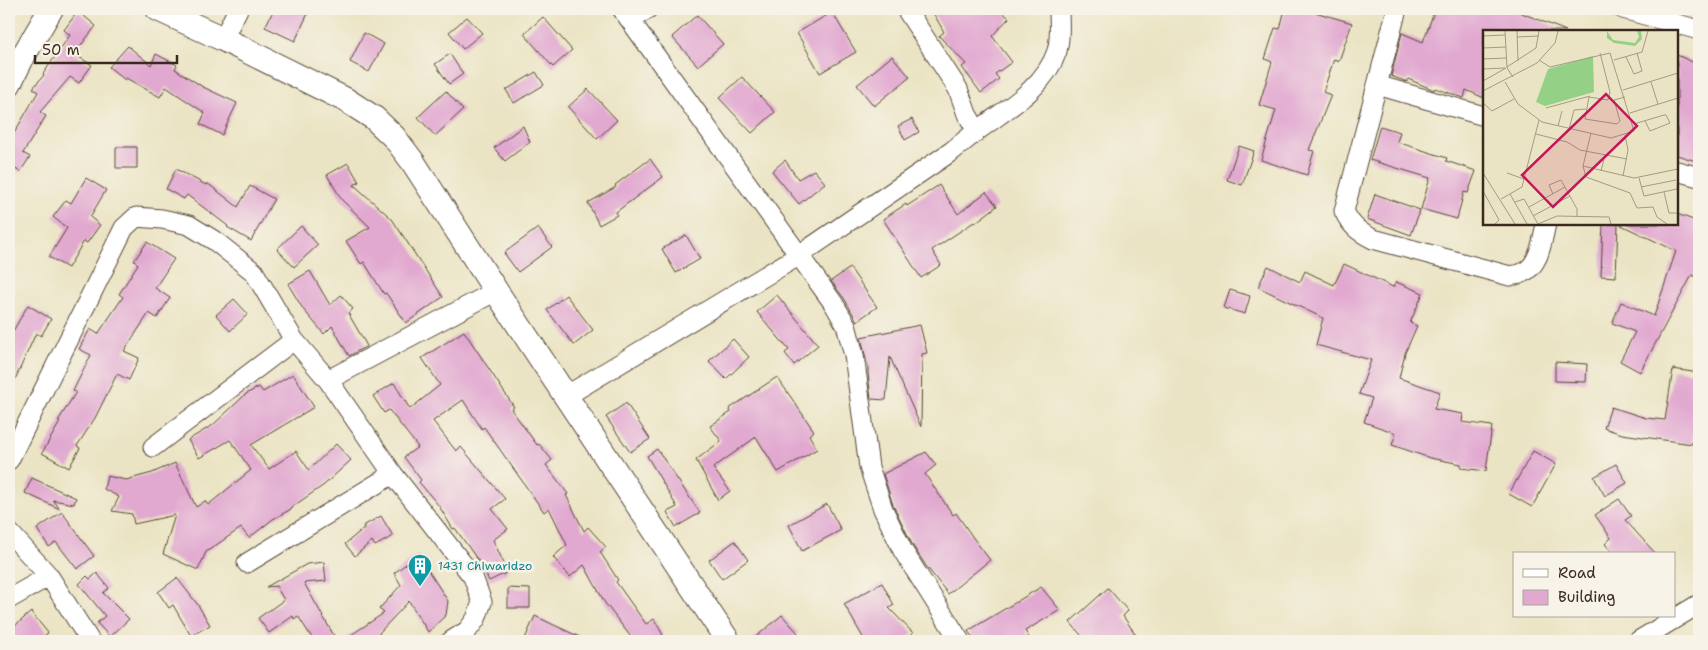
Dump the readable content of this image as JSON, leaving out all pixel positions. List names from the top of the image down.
{
  "places": {
    "building": ["1431 Chiwaridzo"]
  },
  "legend": ["Road", "Building"],
  "scale_bar": "50 m"
}
